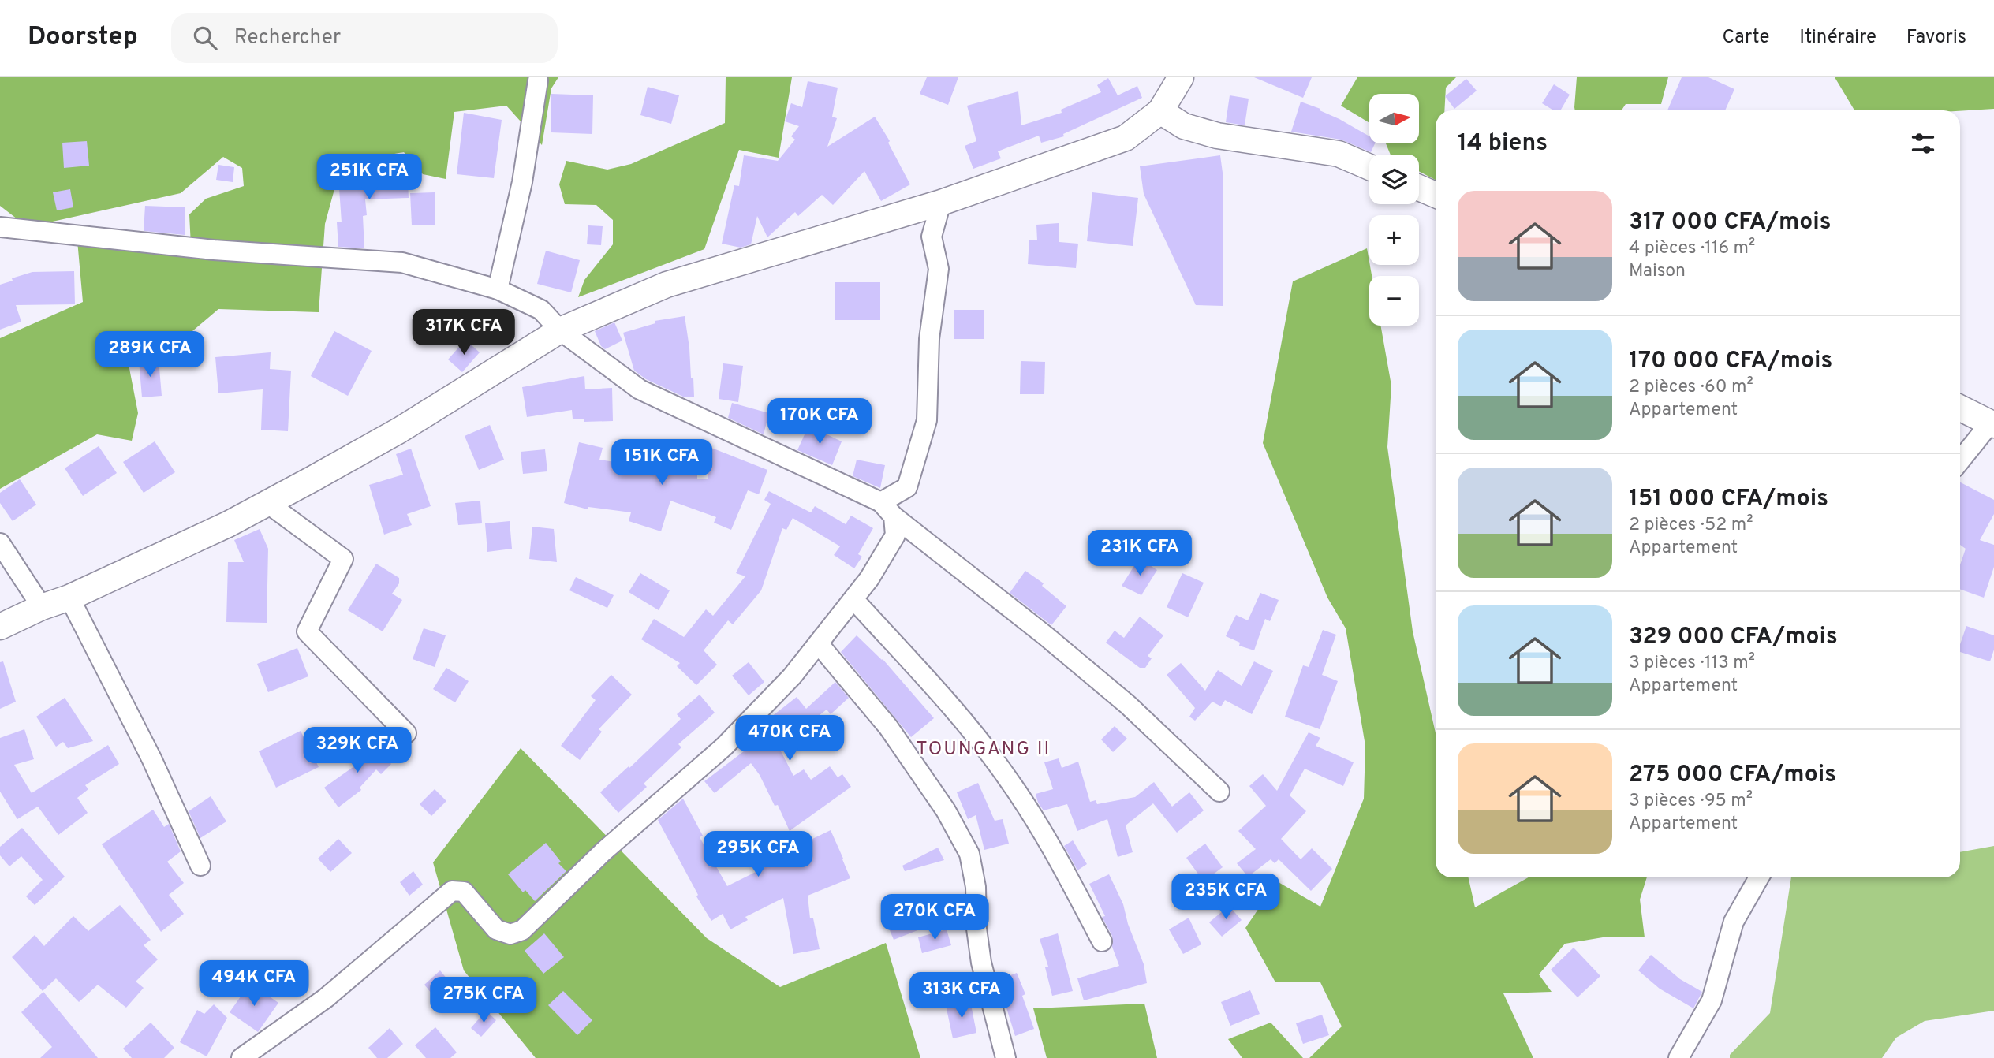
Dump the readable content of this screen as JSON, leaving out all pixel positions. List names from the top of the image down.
{
  "districts": ["TOUNGANG II"],
  "north": "right",
  "page": {
    "header": "Doorstep",
    "search": "Rechercher",
    "nav": ["Carte", "Itinéraire", "Favoris"],
    "map_buttons": ["+", "−"],
    "heading": "14 biens",
    "price": [
      "251K CFA",
      "317K CFA",
      "289K CFA",
      "170K CFA",
      "151K CFA",
      "231K CFA",
      "470K CFA",
      "329K CFA",
      "295K CFA",
      "235K CFA",
      "270K CFA",
      "494K CFA",
      "313K CFA",
      "275K CFA"
    ],
    "list": [
      {
        "name": "317 000 CFA/mois",
        "note": "4 pièces · 116 m² · Maison"
      },
      {
        "name": "170 000 CFA/mois",
        "note": "2 pièces · 60 m² · Appartement"
      },
      {
        "name": "151 000 CFA/mois",
        "note": "2 pièces · 52 m² · Appartement"
      },
      {
        "name": "329 000 CFA/mois",
        "note": "3 pièces · 113 m² · Appartement"
      },
      {
        "name": "275 000 CFA/mois",
        "note": "3 pièces · 95 m² · Appartement"
      }
    ]
  }
}
